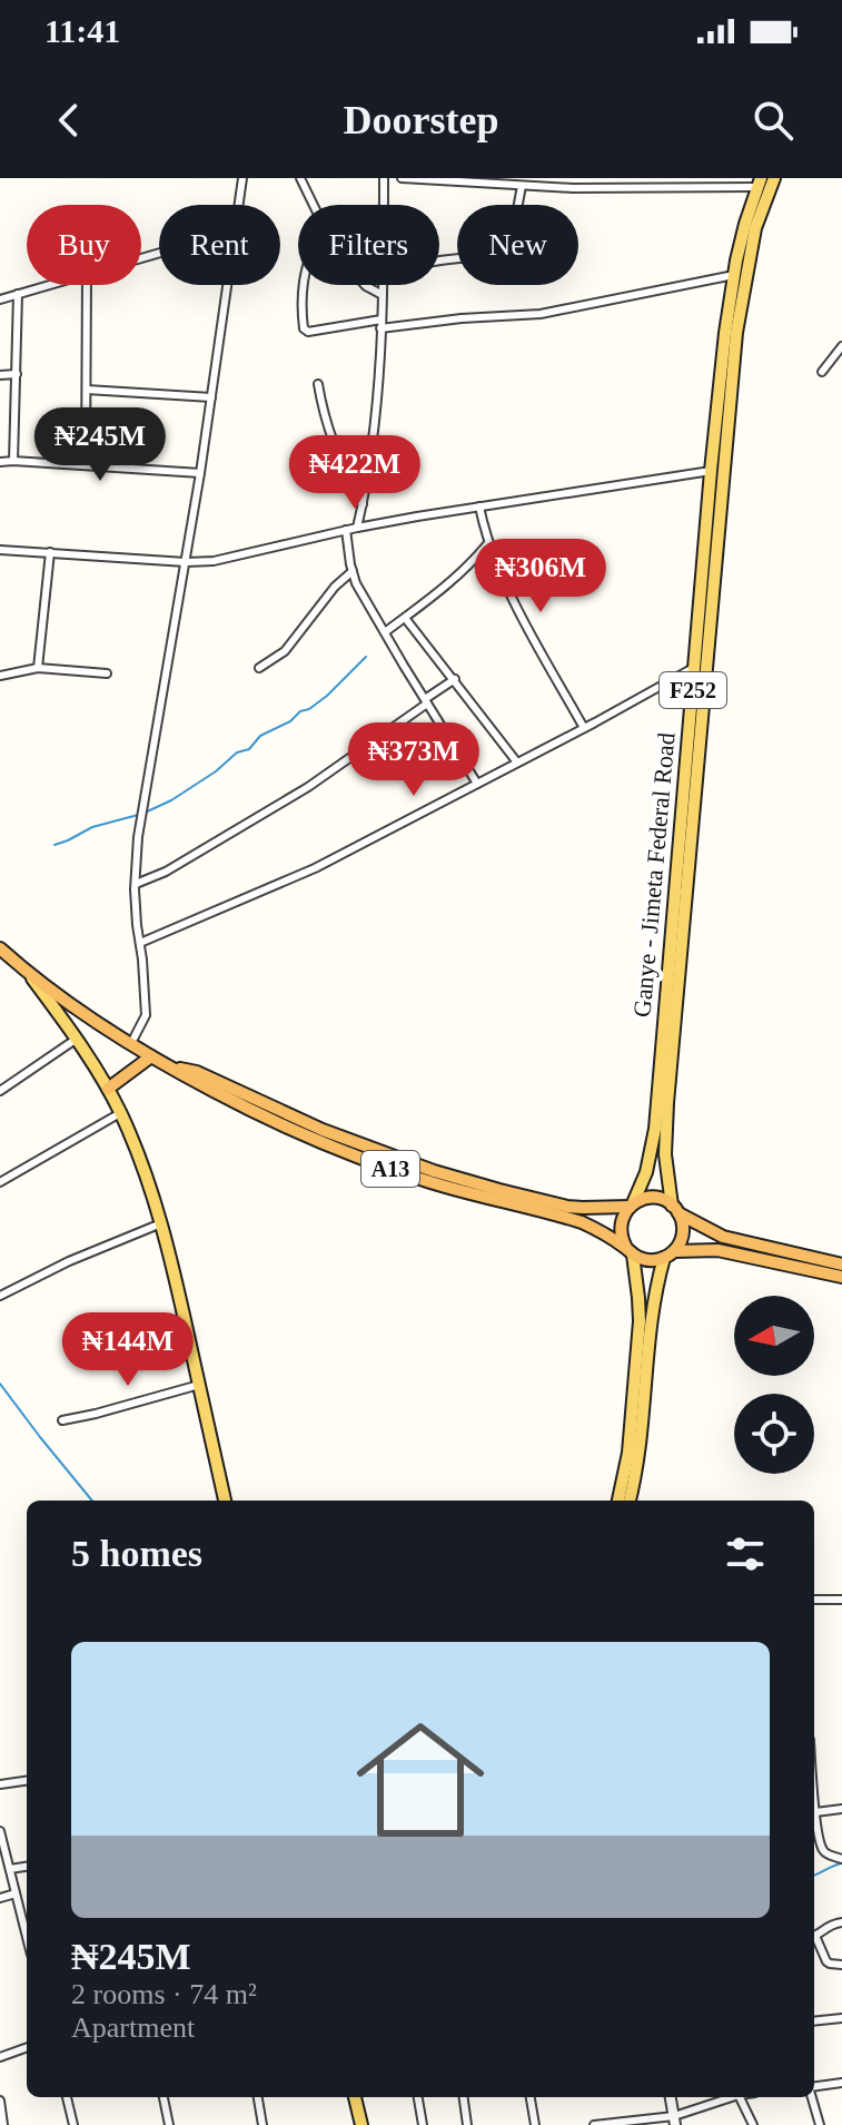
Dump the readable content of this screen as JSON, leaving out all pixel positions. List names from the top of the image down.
{
  "streets": {
    "highway": ["A13"],
    "main road": ["F252", "Ganye - Jimeta Federal Road"]
  },
  "crossings": [
    ["Ganye - Jimeta Federal Road", "A13"]
  ],
  "north": "left",
  "page": {
    "status": "11:41",
    "header": "Doorstep",
    "chip": [
      "Buy",
      "Rent",
      "Filters",
      "New"
    ],
    "price": [
      "₦245M",
      "₦422M",
      "₦306M",
      "₦373M",
      "₦144M"
    ],
    "heading": "5 homes",
    "list": [
      {
        "name": "₦245M",
        "note": "2 rooms · 74 m² · Apartment"
      }
    ]
  }
}
